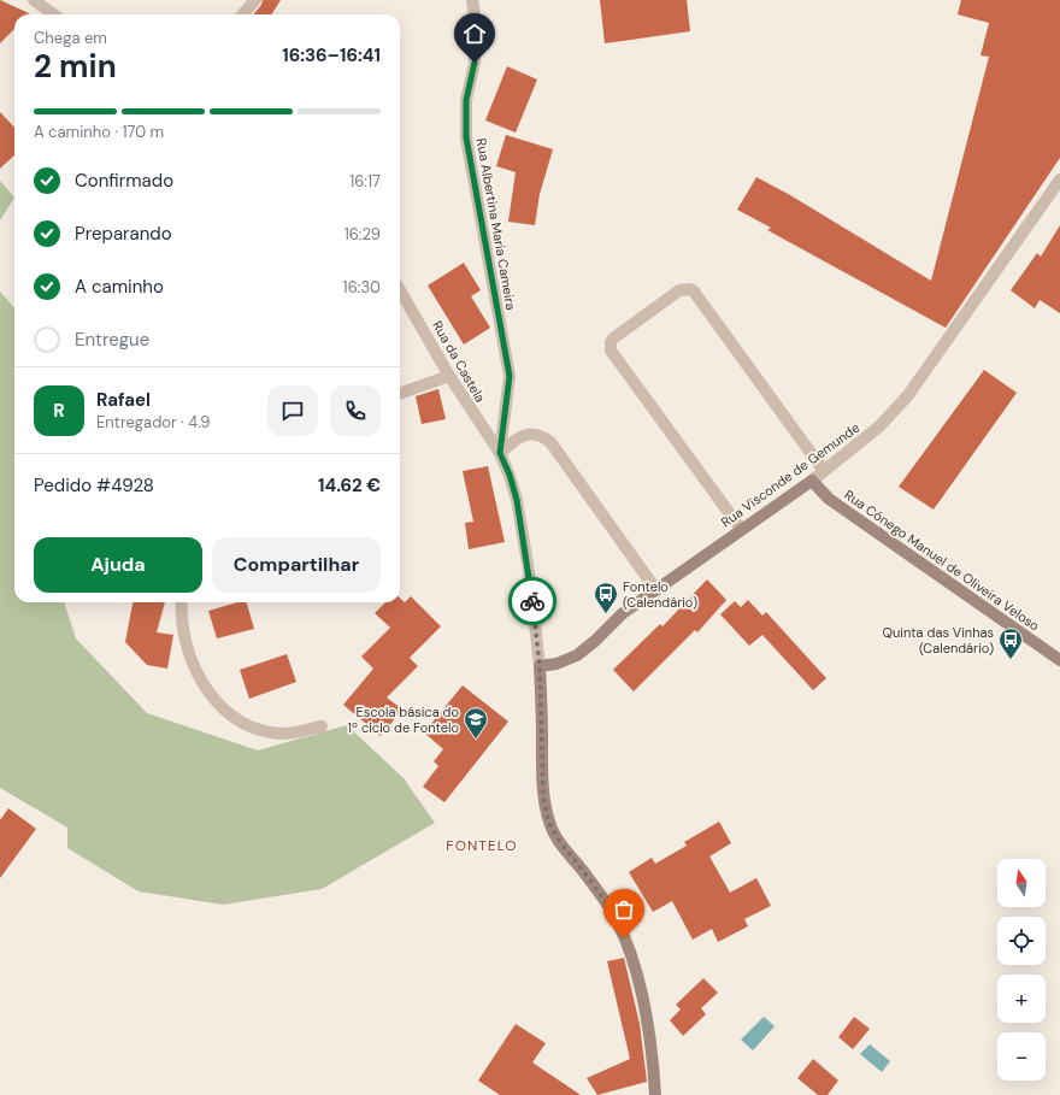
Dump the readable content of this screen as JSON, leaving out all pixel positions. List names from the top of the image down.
{
  "streets": {
    "street": [
      "Rua Albertina Maria Cameira",
      "Rua da Castela",
      "Rua Visconde de Gemunde",
      "Rua Cónego Manuel de Oliveira Veloso"
    ]
  },
  "crossings": [
    ["Rua Albertina Maria Cameira", "Rua da Castela"],
    ["Rua da Castela", "Rua Visconde de Gemunde"],
    ["Rua Visconde de Gemunde", "Rua Cónego Manuel de Oliveira Veloso"]
  ],
  "districts": ["FONTELO"],
  "places": {
    "bus stop": ["Fontelo (Calendário)", "Quinta das Vinhas (Calendário)"],
    "school or university": ["Escola básica do 1º ciclo de Fontelo"]
  },
  "north": "top",
  "page": {
    "heading": ["2 min", "Chega em", "16:36–16:41"],
    "panel": [
      "Rafael",
      "Entregador · 4.9",
      "Pedido #4928",
      "14.62 €"
    ],
    "bar": "A caminho · 170 m",
    "list": [
      ["Confirmado", "16:17"],
      ["Preparando", "16:29"],
      ["A caminho", "16:30"],
      "Entregue"
    ],
    "round": "R",
    "buttons": ["Ajuda", "Compartilhar"],
    "map_buttons": ["+", "−"]
  }
}
